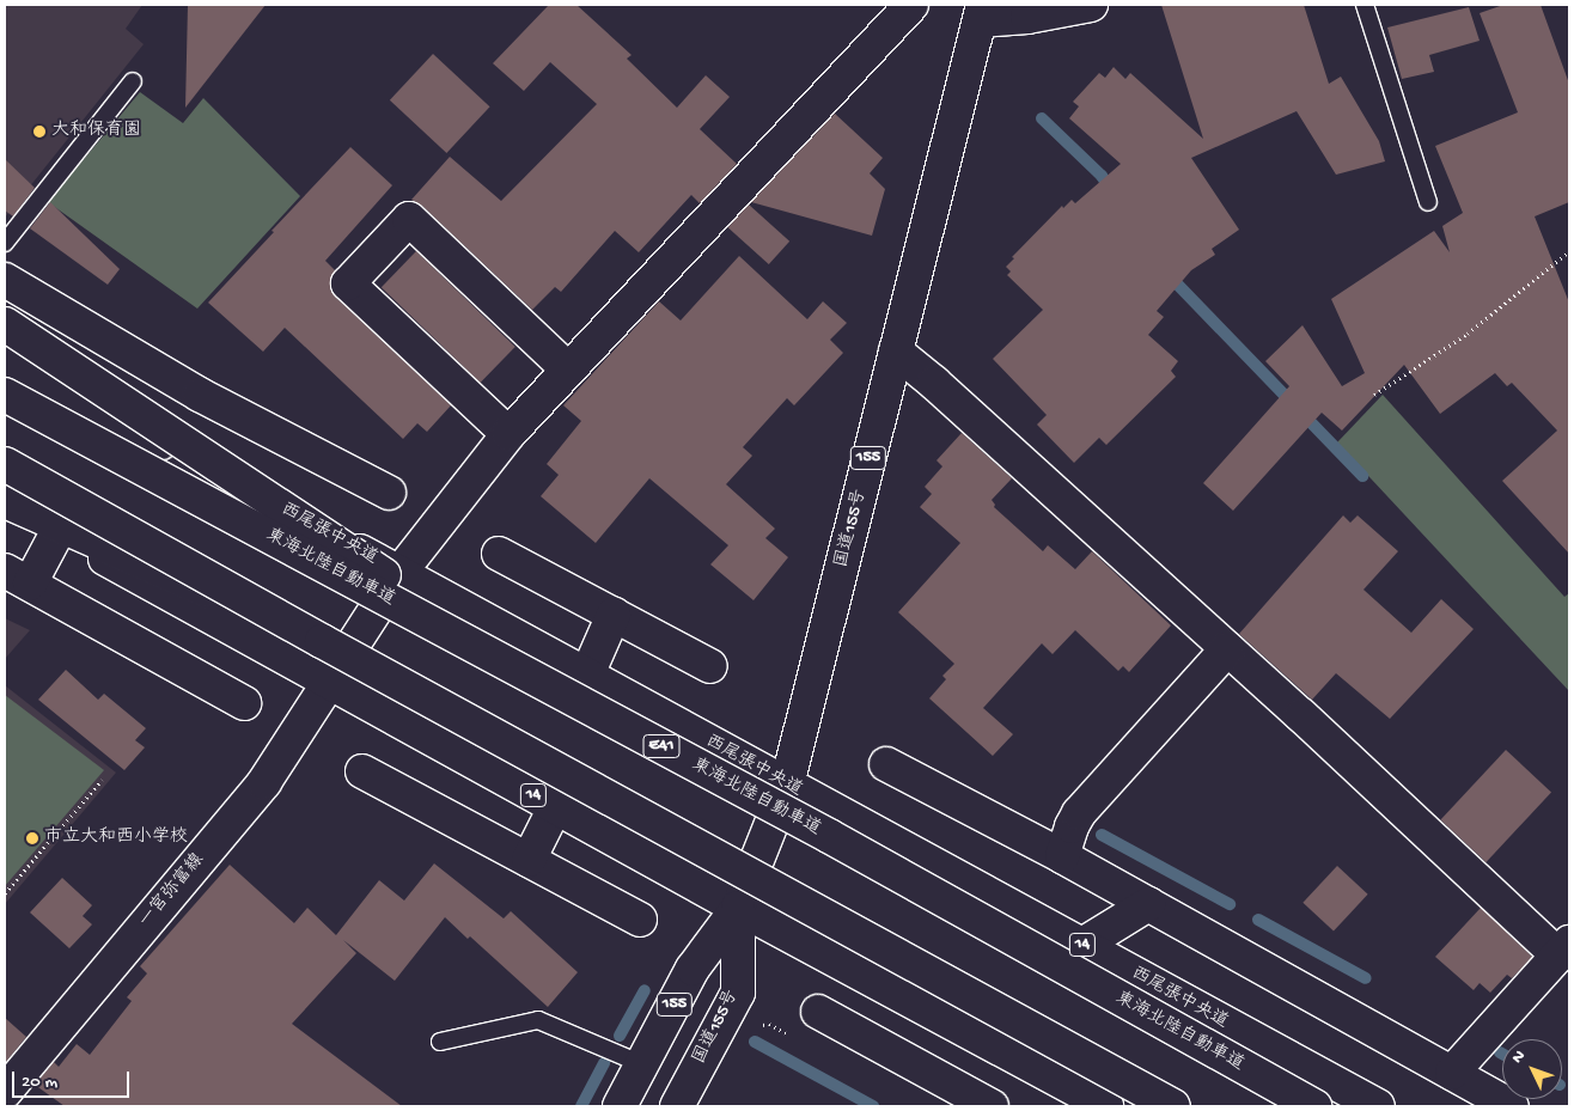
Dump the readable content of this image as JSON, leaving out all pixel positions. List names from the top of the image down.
{
  "streets": {
    "main road": [
      "155",
      "国道155号",
      "西尾張中央道",
      "東海北陸自動車道",
      "E41",
      "14",
      "一宮弥富線"
    ]
  },
  "crossings": [
    ["国道155号", "西尾張中央道"],
    ["国道155号", "14"],
    ["西尾張中央道", "一宮弥富線"],
    ["14", "一宮弥富線"]
  ],
  "places": ["大和保育園", "市立大和西小学校"],
  "scale_bar": "20 m",
  "north": "top left"
}
